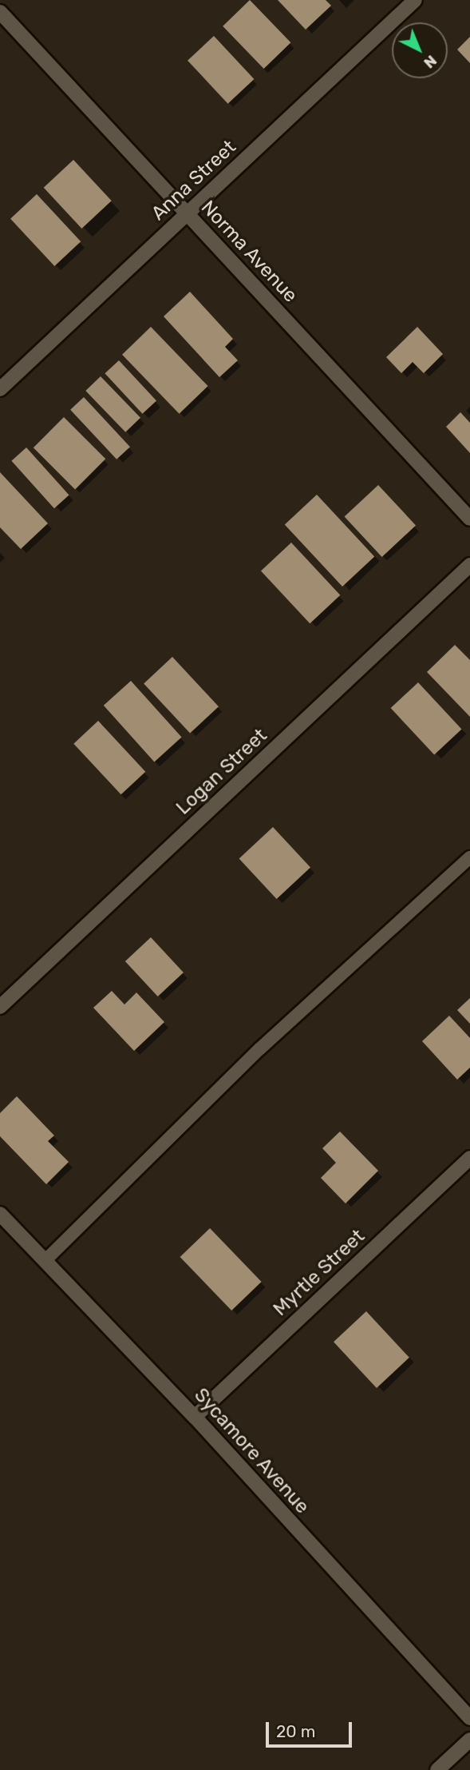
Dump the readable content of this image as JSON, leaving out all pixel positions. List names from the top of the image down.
{
  "streets": {
    "street": [
      "Anna Street",
      "Norma Avenue",
      "Logan Street",
      "Myrtle Street",
      "Sycamore Avenue"
    ]
  },
  "crossings": [
    ["Anna Street", "Norma Avenue"],
    ["Myrtle Street", "Sycamore Avenue"]
  ],
  "scale_bar": "20 m",
  "north": "bottom right"
}
